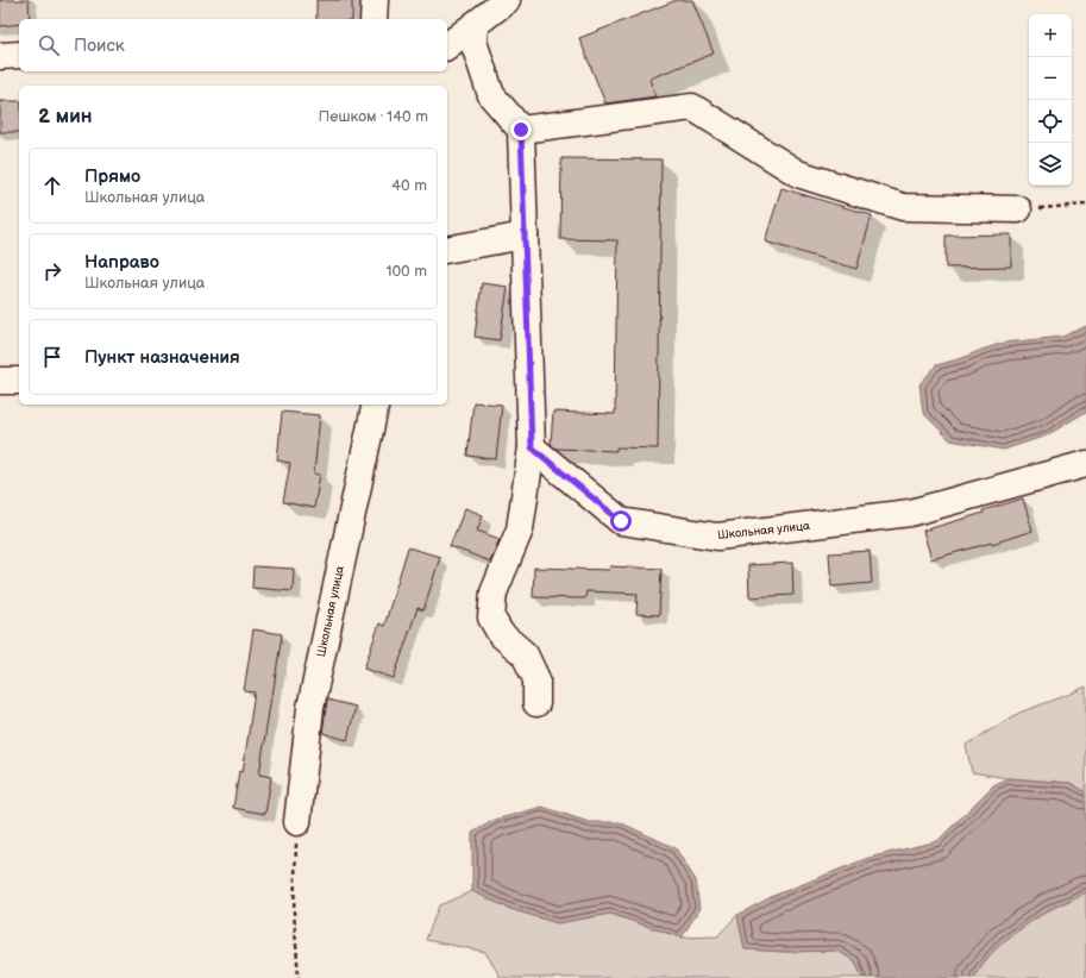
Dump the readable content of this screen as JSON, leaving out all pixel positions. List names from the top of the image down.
{
  "streets": {
    "street": ["Школьная улица"]
  },
  "page": {
    "map_buttons": ["+", "−"],
    "search": "Поиск",
    "heading": ["2 мин", "Пешком · 140 m"],
    "list": [
      ["Прямо", "Школьная улица", "40 m"],
      ["Направо", "Школьная улица", "100 m"],
      "Пункт назначения"
    ]
  }
}
